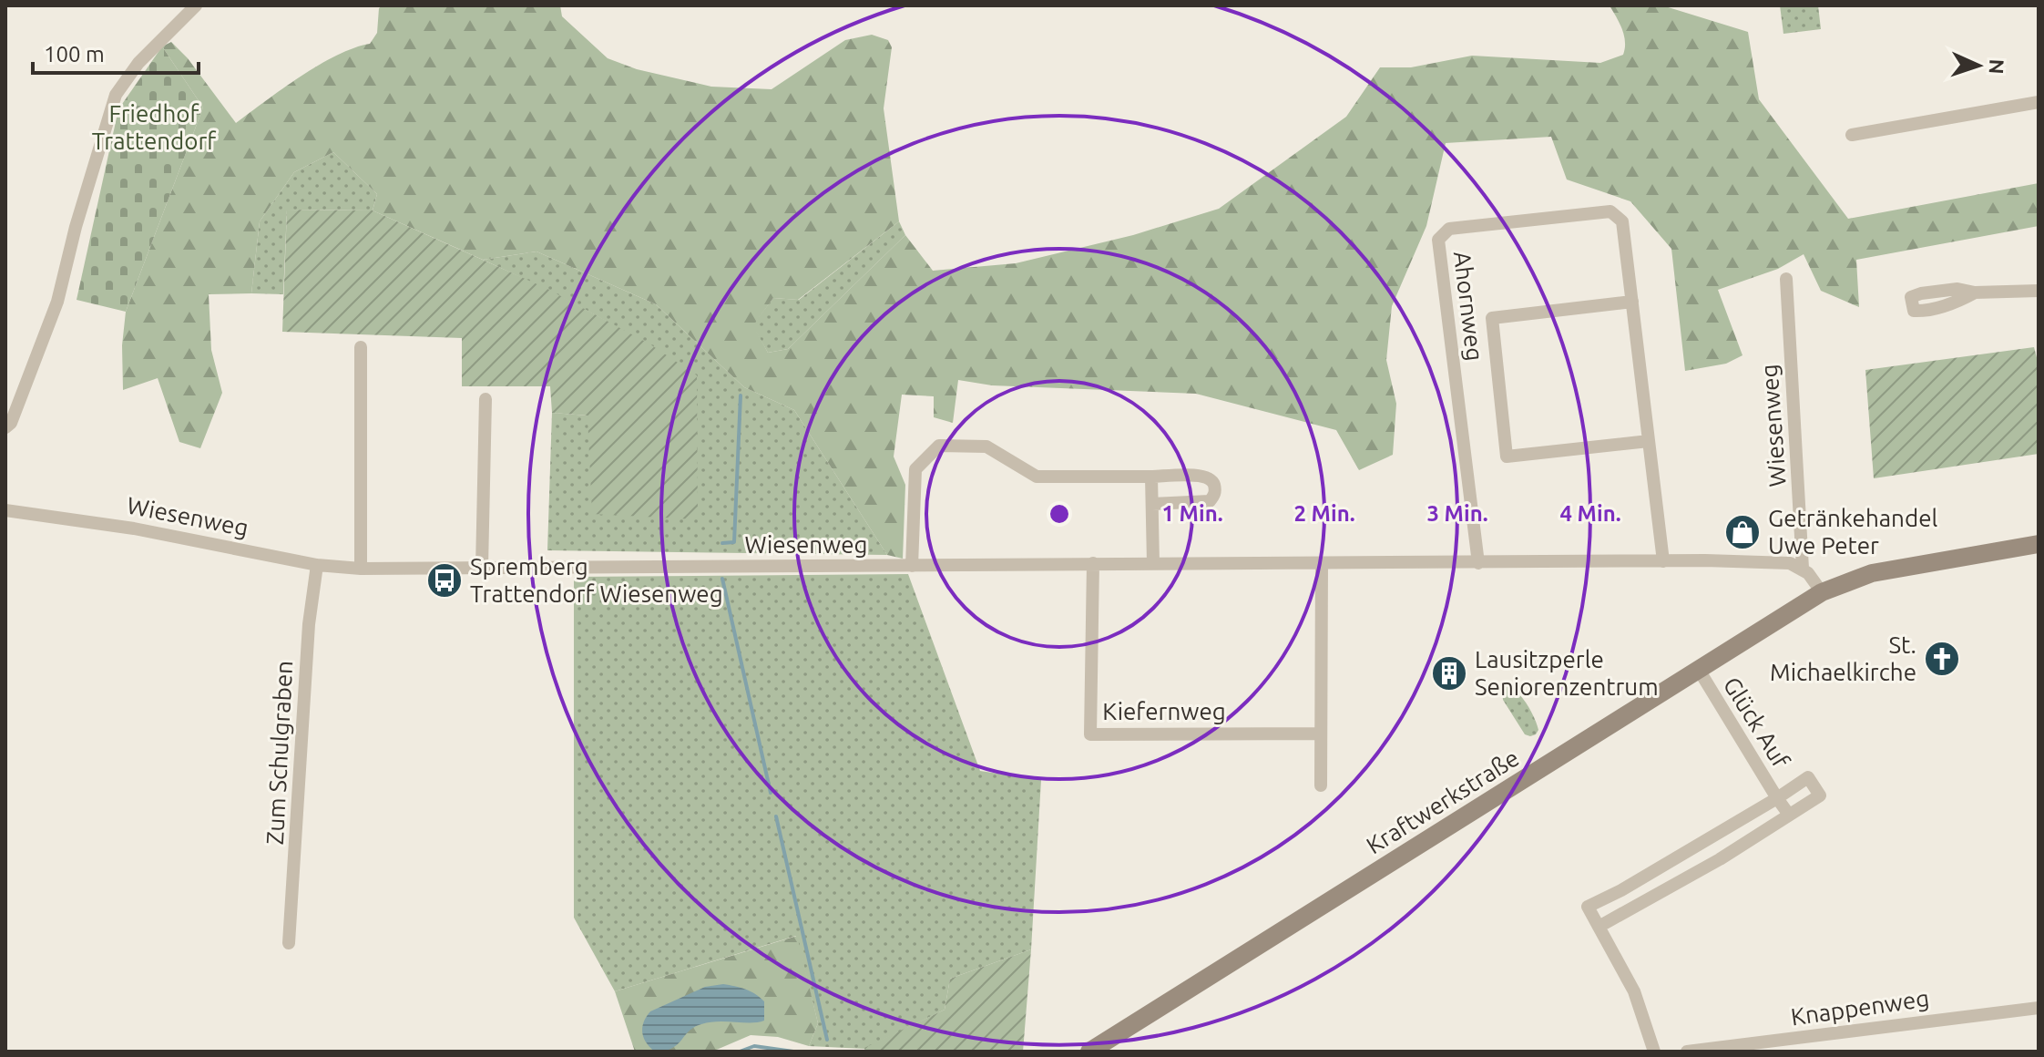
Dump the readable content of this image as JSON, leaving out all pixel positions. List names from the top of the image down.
{
  "streets": {
    "main road": ["Kraftwerkstraße"],
    "street": [
      "Ahornweg",
      "Wiesenweg",
      "Kiefernweg",
      "Glück Auf",
      "Zum Schulgraben",
      "Knappenweg"
    ]
  },
  "crossings": [
    ["Ahornweg", "Wiesenweg"],
    ["Wiesenweg", "Kiefernweg"],
    ["Wiesenweg", "Zum Schulgraben"],
    ["Glück Auf", "Kraftwerkstraße"]
  ],
  "parks": ["Friedhof Trattendorf"],
  "places": {
    "shop": ["Getränkehandel Uwe Peter"],
    "bus stop": ["Spremberg Trattendorf Wiesenweg"],
    "church": ["St. Michaelkirche"],
    "building": ["Lausitzperle Seniorenzentrum"]
  },
  "scale_bar": "100 m",
  "north": "right",
  "rings": [
    "1 Min.",
    "2 Min.",
    "3 Min.",
    "4 Min."
  ]
}
